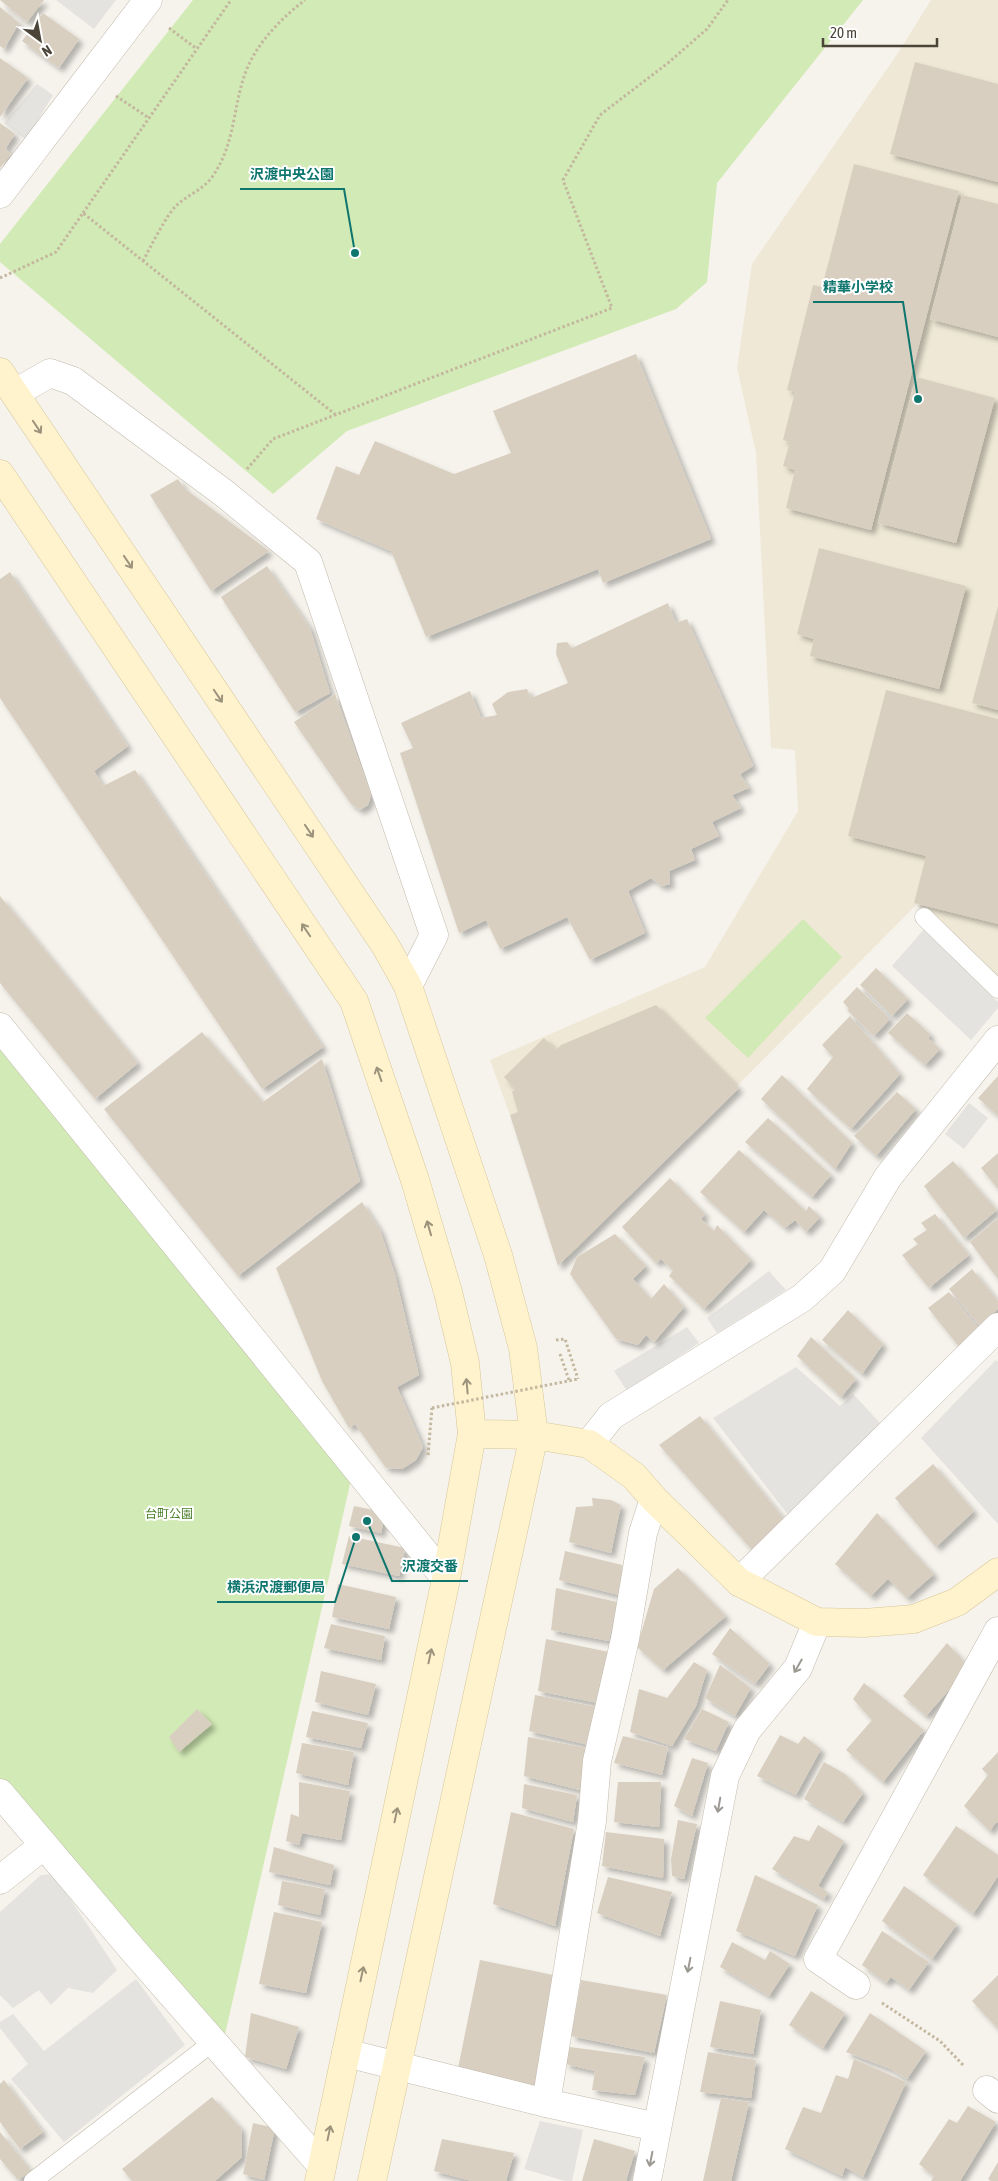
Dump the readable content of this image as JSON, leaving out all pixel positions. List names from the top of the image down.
{
  "parks": ["台町公園"],
  "places": [
    "沢渡中央公園",
    "精華小学校",
    "沢渡交番",
    "横浜沢渡郵便局"
  ],
  "scale_bar": "20 m",
  "north": "bottom right"
}
